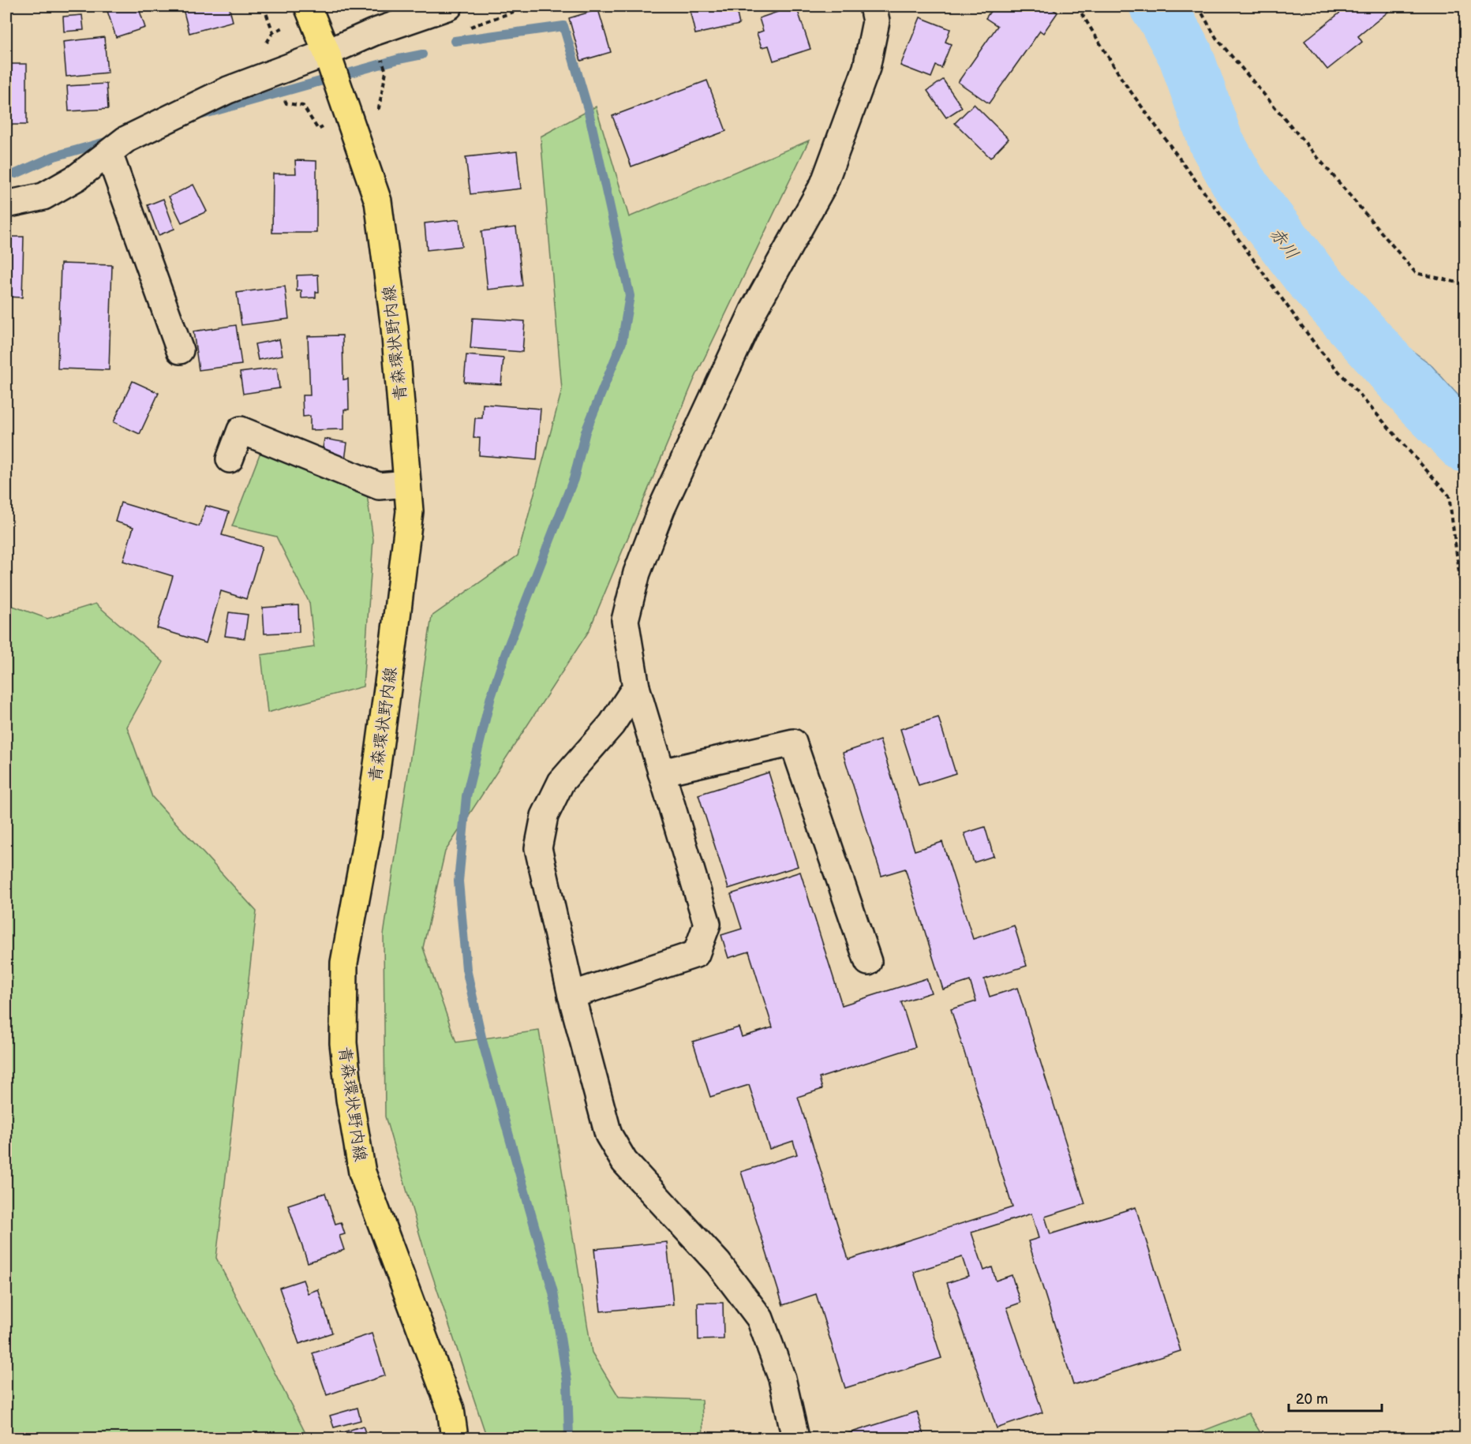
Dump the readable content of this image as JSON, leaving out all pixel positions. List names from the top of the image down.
{
  "streets": {
    "main road": ["青森環状野内線"]
  },
  "water": ["赤川"],
  "scale_bar": "20 m"
}
